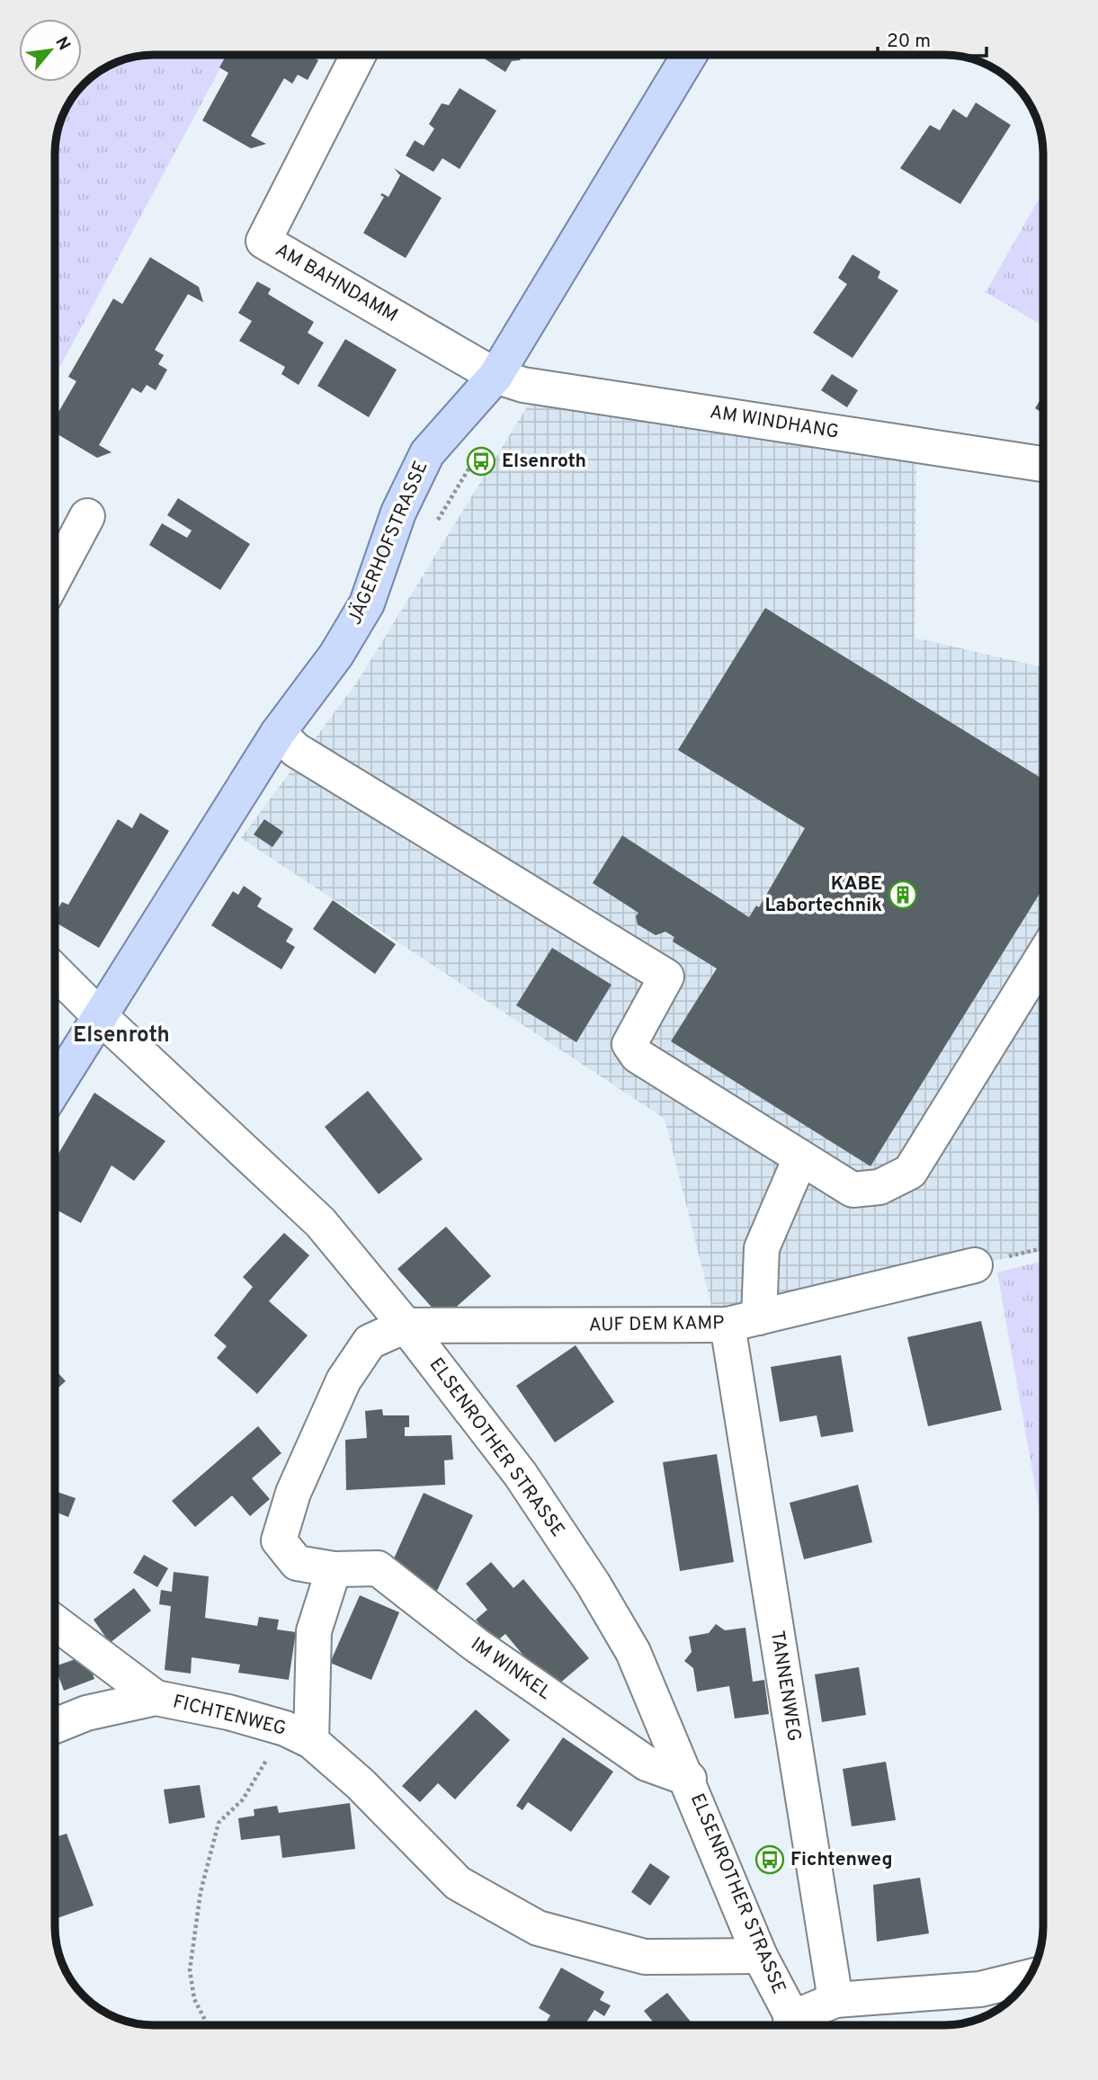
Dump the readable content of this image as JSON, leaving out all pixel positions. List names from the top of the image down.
{
  "streets": {
    "main road": ["JÄGERHOFSTRASSE"],
    "street": [
      "AM BAHNDAMM",
      "AM WINDHANG",
      "AUF DEM KAMP",
      "ELSENROTHER STRASSE",
      "IM WINKEL",
      "TANNENWEG",
      "FICHTENWEG"
    ]
  },
  "crossings": [
    ["AM BAHNDAMM", "AM WINDHANG"],
    ["AM BAHNDAMM", "JÄGERHOFSTRASSE"],
    ["AM WINDHANG", "JÄGERHOFSTRASSE"],
    ["JÄGERHOFSTRASSE", "ELSENROTHER STRASSE"],
    ["AUF DEM KAMP", "ELSENROTHER STRASSE"],
    ["AUF DEM KAMP", "IM WINKEL"],
    ["AUF DEM KAMP", "TANNENWEG"],
    ["ELSENROTHER STRASSE", "IM WINKEL"],
    ["ELSENROTHER STRASSE", "FICHTENWEG"]
  ],
  "districts": ["Elsenroth"],
  "places": {
    "bus stop": ["Elsenroth", "Fichtenweg"],
    "building": ["KABE Labortechnik"]
  },
  "scale_bar": "20 m",
  "north": "top right"
}
